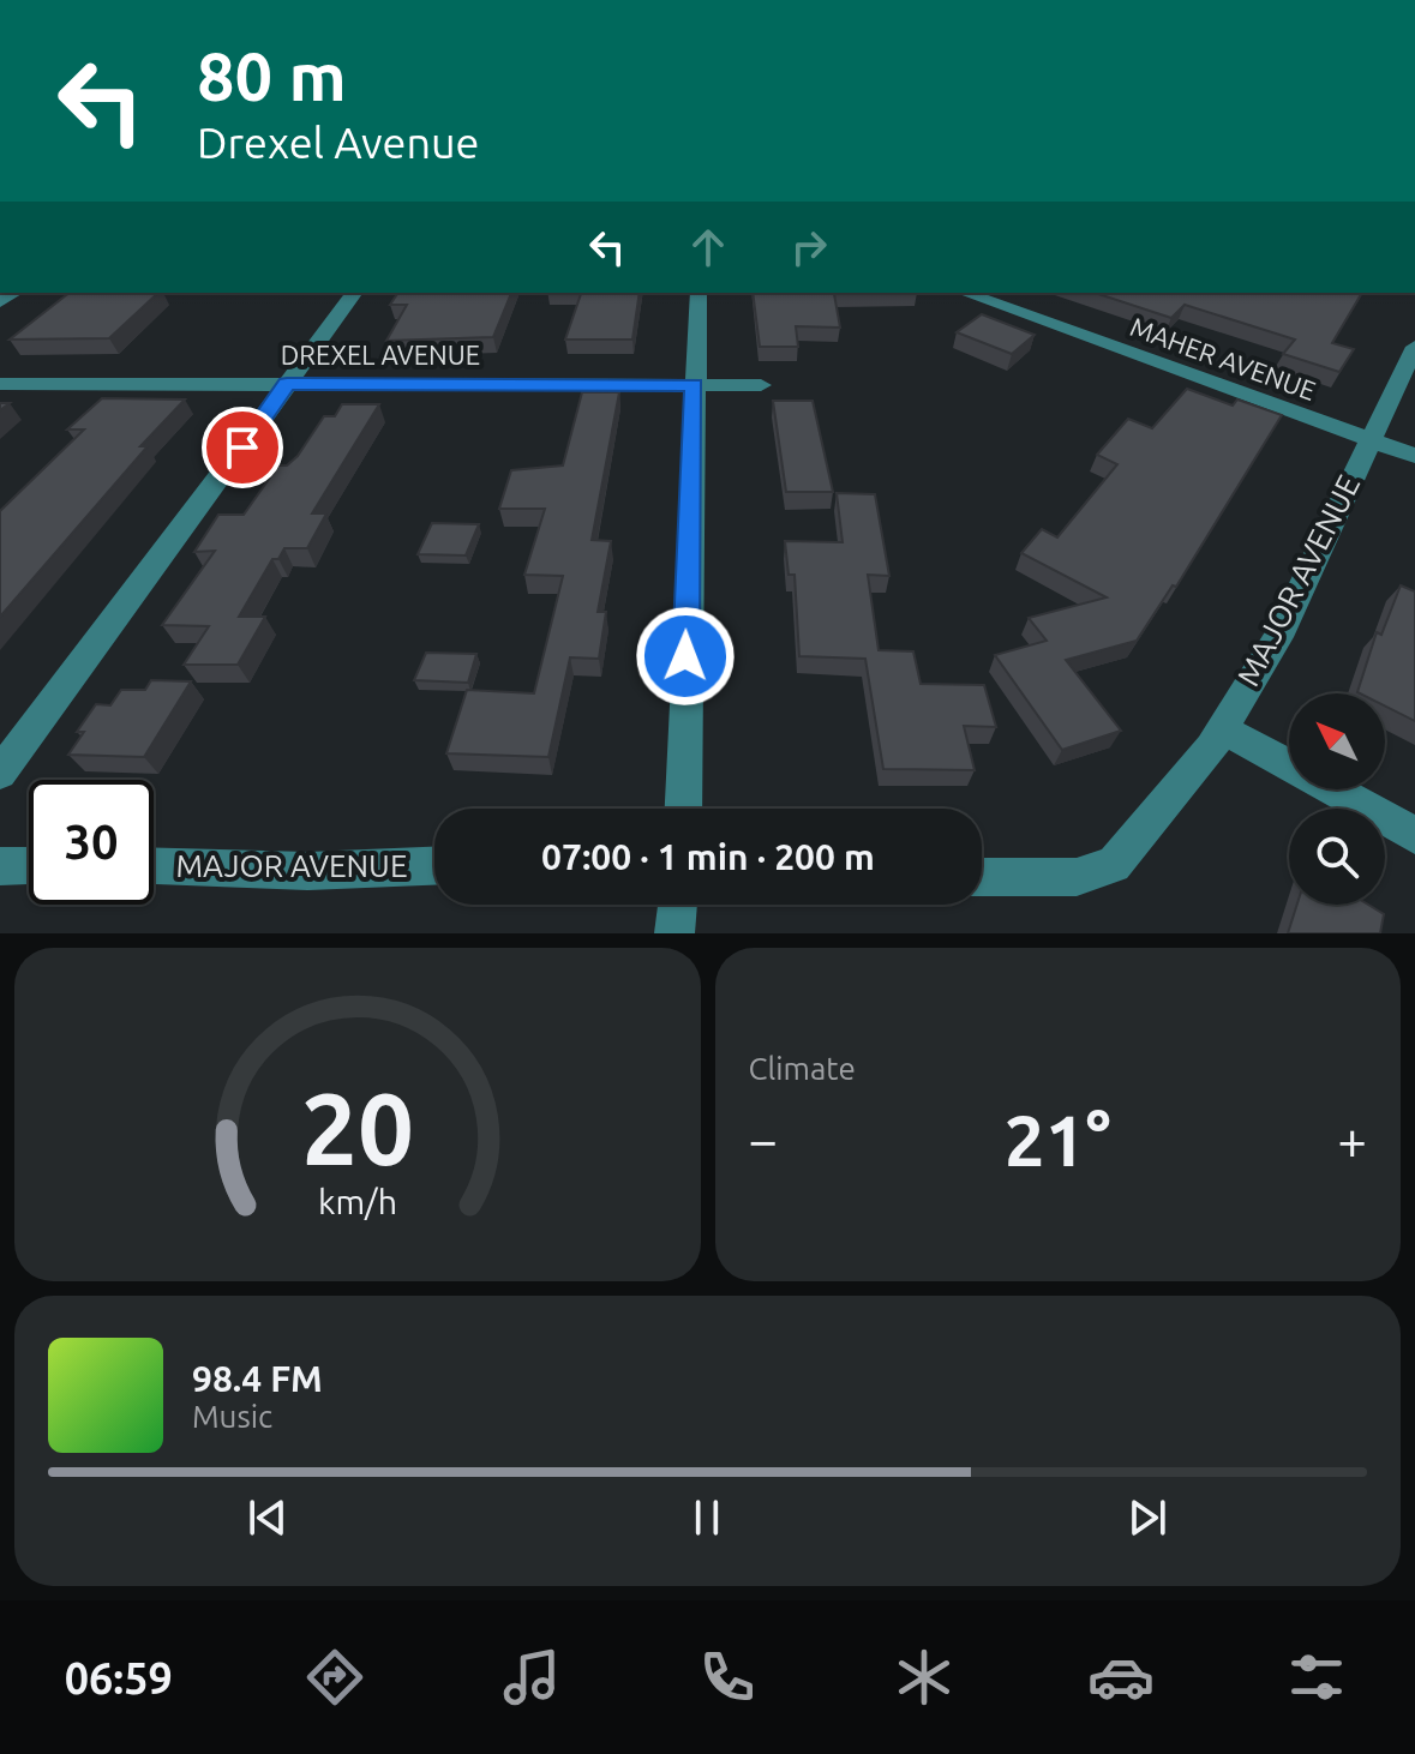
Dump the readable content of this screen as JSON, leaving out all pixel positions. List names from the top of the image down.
{
  "streets": {
    "street": ["DREXEL AVENUE", "MAHER AVENUE", "MAJOR AVENUE"]
  },
  "crossings": [
    ["MAHER AVENUE", "MAJOR AVENUE"]
  ],
  "north": "top left",
  "page": {
    "turn": ["80 m", "Drexel Avenue"],
    "limit": "30",
    "trip": "07:00 · 1 min · 200 m",
    "tile": "Climate",
    "heat": ["−", "21°", "+"],
    "song": ["98.4 FM", "Music"],
    "tabs": "06:59",
    "gauge": ["20", "km/h"]
  }
}
